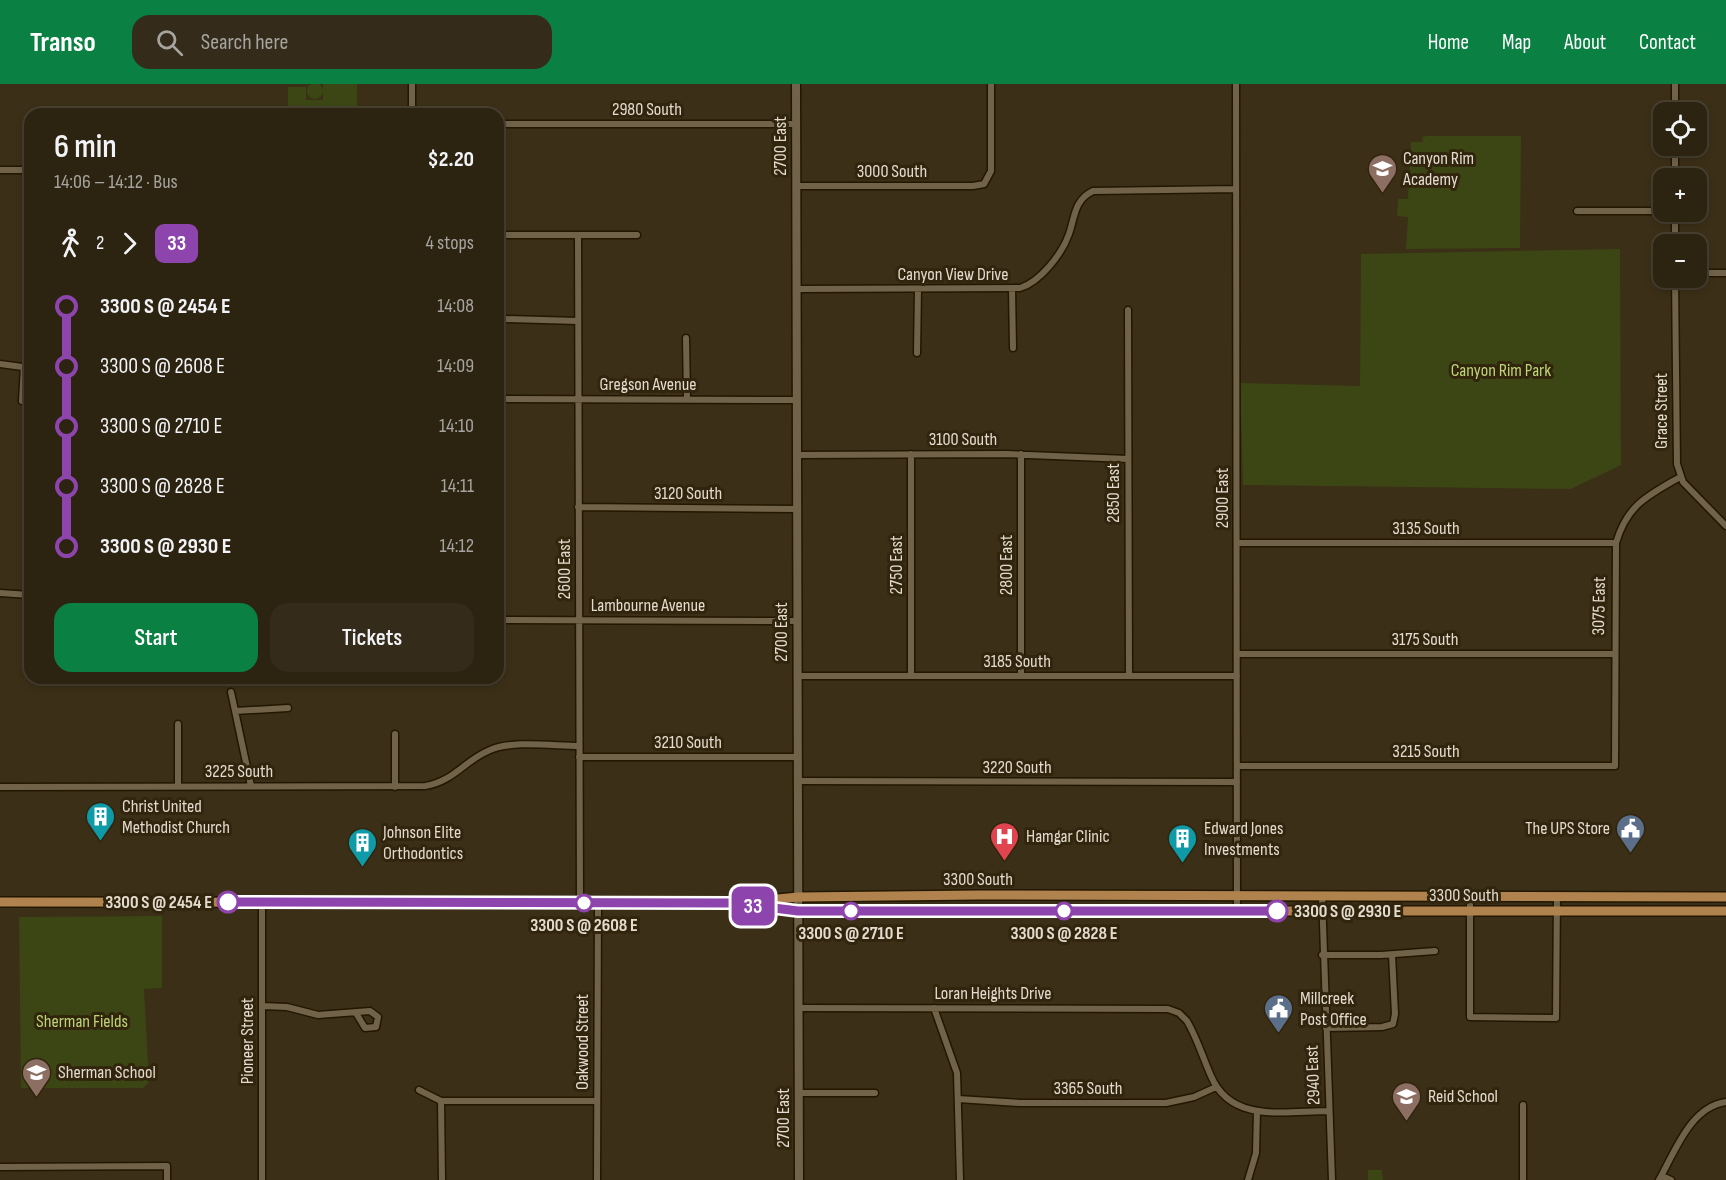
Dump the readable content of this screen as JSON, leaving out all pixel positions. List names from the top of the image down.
{
  "streets": {
    "main road": ["3300 South"],
    "street": [
      "2980 South",
      "2700 East",
      "3000 South",
      "Canyon View Drive",
      "Gregson Avenue",
      "Grace Street",
      "3100 South",
      "3120 South",
      "2850 East",
      "2900 East",
      "3135 South",
      "2750 East",
      "2800 East",
      "2600 East",
      "Lambourne Avenue",
      "3075 East",
      "3175 South",
      "3185 South",
      "3210 South",
      "3215 South",
      "3220 South",
      "3225 South",
      "Loran Heights Drive",
      "Pioneer Street",
      "Oakwood Street",
      "2940 East",
      "3365 South"
    ]
  },
  "crossings": [
    ["2980 South", "2700 East"],
    ["2700 East", "3000 South"],
    ["2700 East", "Canyon View Drive"],
    ["2700 East", "Gregson Avenue"],
    ["2700 East", "3100 South"],
    ["2700 East", "3120 South"],
    ["2700 East", "Lambourne Avenue"],
    ["2700 East", "3185 South"],
    ["2700 East", "3210 South"],
    ["2700 East", "3220 South"],
    ["2700 East", "3300 South"],
    ["2700 East", "Loran Heights Drive"],
    ["Canyon View Drive", "2900 East"],
    ["Gregson Avenue", "2600 East"],
    ["Grace Street", "3075 East"],
    ["3100 South", "2850 East"],
    ["3100 South", "2750 East"],
    ["3100 South", "2800 East"],
    ["3120 South", "2600 East"],
    ["2850 East", "3185 South"],
    ["2900 East", "3135 South"],
    ["2900 East", "3175 South"],
    ["2900 East", "3185 South"],
    ["2900 East", "3215 South"],
    ["2900 East", "3220 South"],
    ["2900 East", "3300 South"],
    ["3135 South", "3075 East"],
    ["2750 East", "3185 South"],
    ["2800 East", "3185 South"],
    ["2600 East", "Lambourne Avenue"],
    ["2600 East", "3210 South"],
    ["2600 East", "3225 South"],
    ["2600 East", "3300 South"],
    ["3075 East", "3175 South"],
    ["3075 East", "3215 South"],
    ["3300 South", "Pioneer Street"],
    ["3300 South", "Oakwood Street"],
    ["3300 South", "2940 East"],
    ["Loran Heights Drive", "3365 South"]
  ],
  "parks": ["Canyon Rim Park", "Sherman Fields"],
  "places": {
    "school or university": ["Canyon Rim Academy", "Sherman School", "Reid School"],
    "building": ["Christ United Methodist Church", "Edward Jones Investments", "Johnson Elite Orthodontics"],
    "public building": ["The UPS Store", "Millcreek Post Office"],
    "hospital": ["Hamgar Clinic"],
    "other": [
      "3300 S @ 2454 E",
      "3300 S @ 2608 E",
      "3300 S @ 2710 E",
      "3300 S @ 2828 E",
      "3300 S @ 2930 E"
    ]
  },
  "lines": ["bus line 33"],
  "page": {
    "header": "Transo",
    "search": "Search here",
    "nav": [
      "Home",
      "Map",
      "About",
      "Contact"
    ],
    "on_map": "33",
    "map_buttons": ["+", "−"],
    "heading": ["6 min", "14:06 – 14:12 · Bus", "$2.20"],
    "legs": ["2", "33", "4 stops"],
    "list": [
      {
        "name": "3300 S @ 2454 E",
        "value": "14:08"
      },
      {
        "name": "3300 S @ 2608 E",
        "value": "14:09"
      },
      {
        "name": "3300 S @ 2710 E",
        "value": "14:10"
      },
      {
        "name": "3300 S @ 2828 E",
        "value": "14:11"
      },
      {
        "name": "3300 S @ 2930 E",
        "value": "14:12"
      }
    ],
    "buttons": ["Start", "Tickets"]
  }
}
